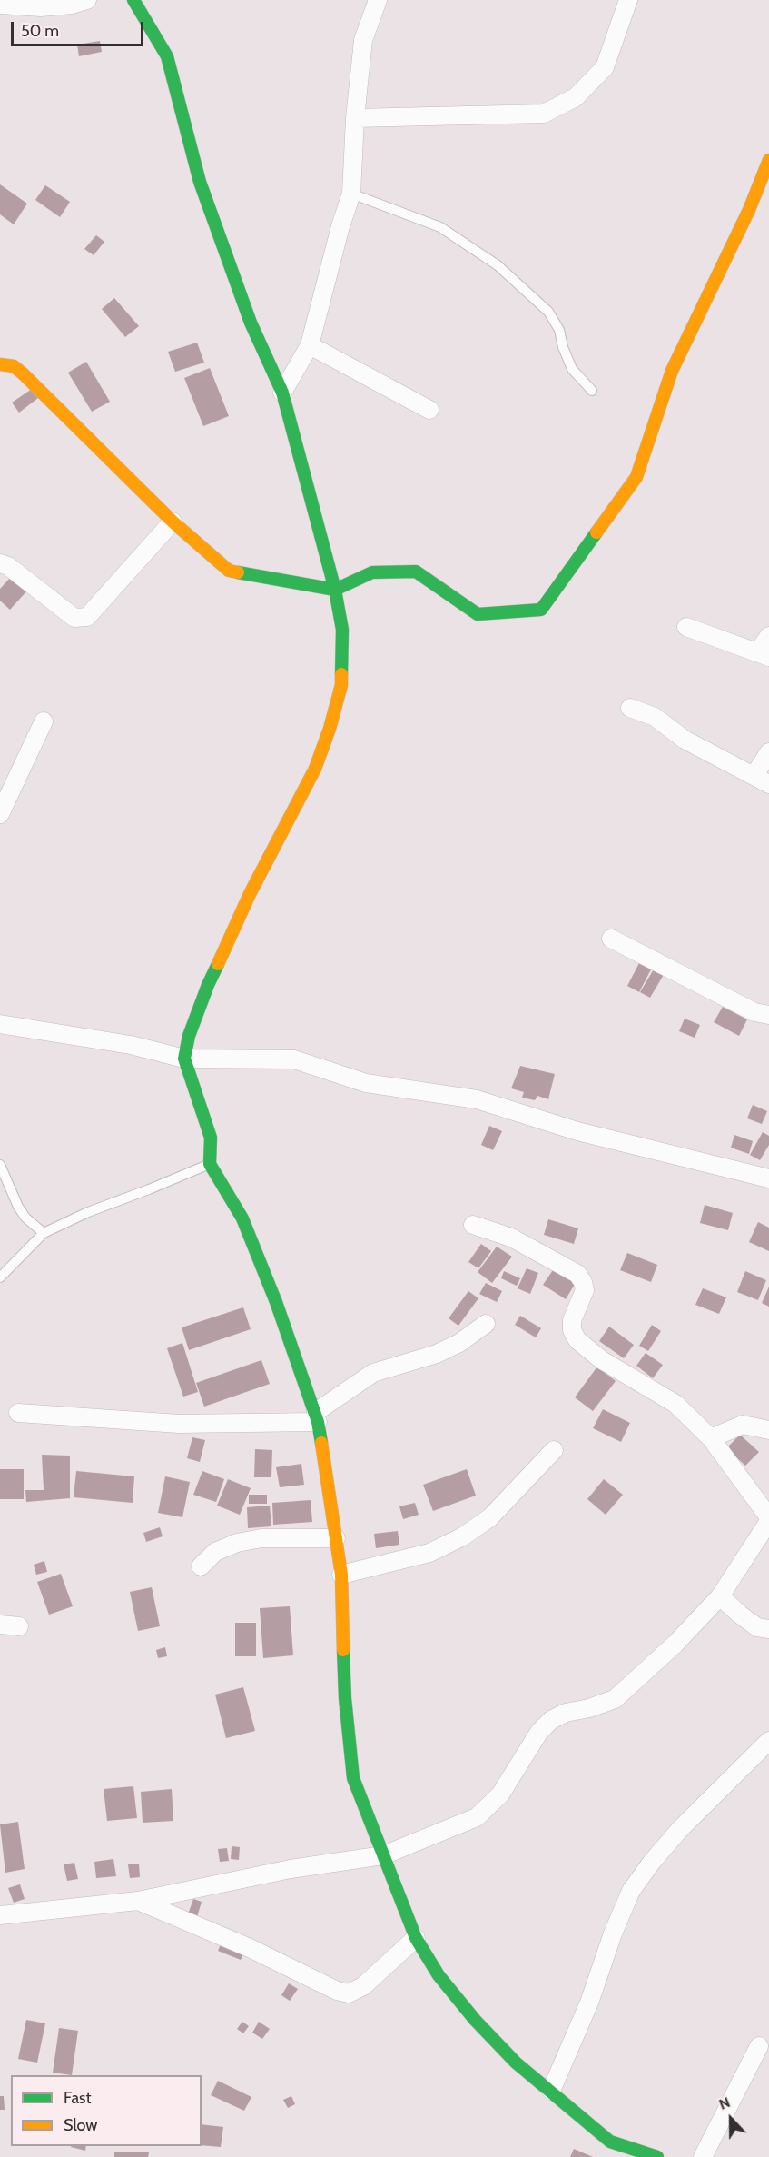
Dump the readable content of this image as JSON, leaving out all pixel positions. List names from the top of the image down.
{
  "legend": ["Fast", "Slow"],
  "scale_bar": "50 m",
  "north": "top"
}
